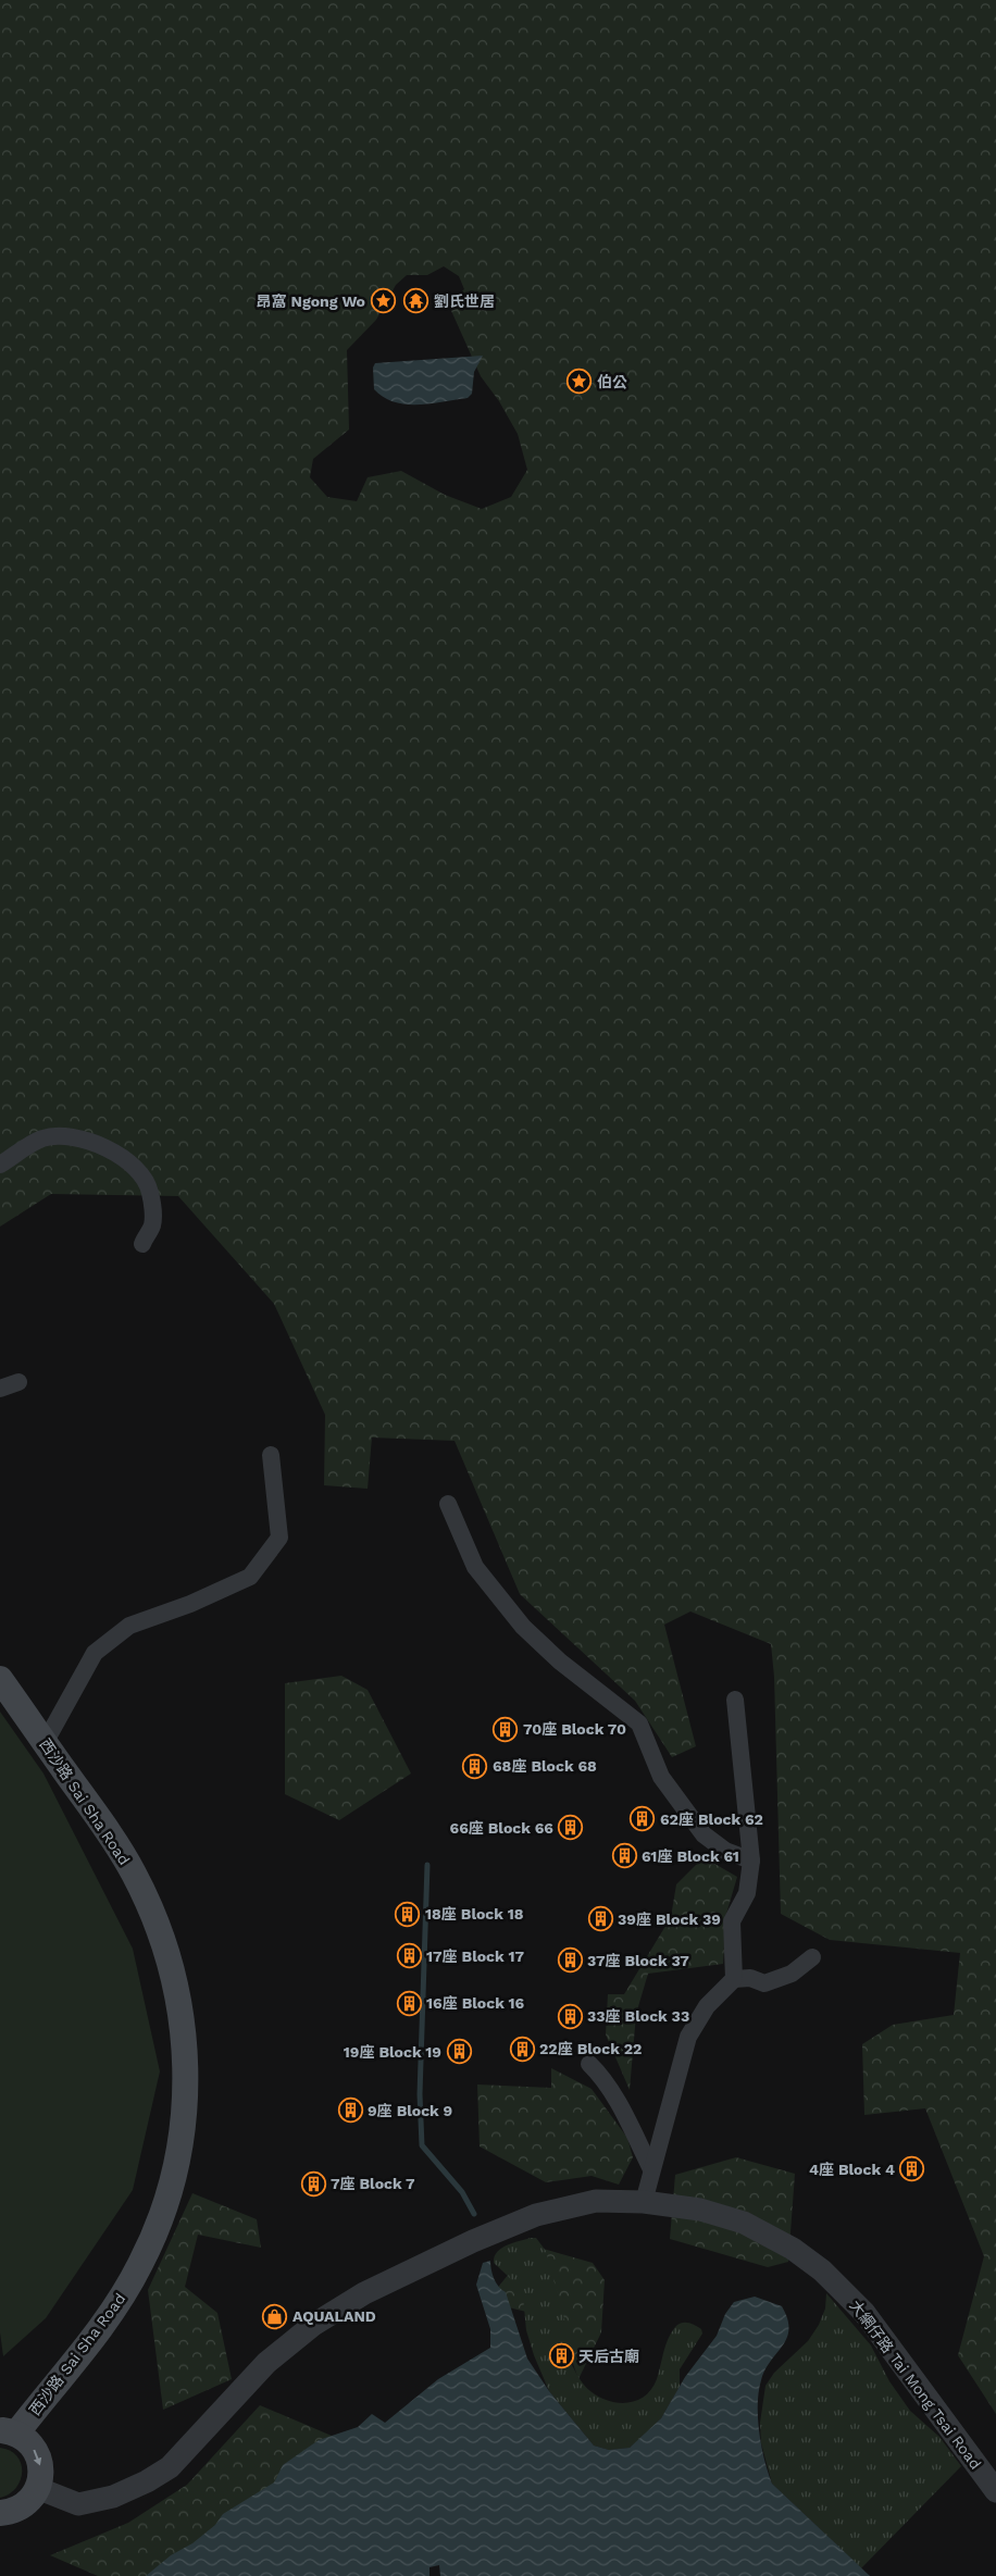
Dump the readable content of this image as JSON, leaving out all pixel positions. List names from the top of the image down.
{
  "streets": {
    "main road": ["西沙路 Sai Sha Road"],
    "street": ["大網仔路 Tai Mong Tsai Road"]
  },
  "places": {
    "place": ["昂窩 Ngong Wo", "伯公"],
    "temple": ["劉氏世居"],
    "building": [
      "70座 Block 70",
      "68座 Block 68",
      "62座 Block 62",
      "66座 Block 66",
      "61座 Block 61",
      "18座 Block 18",
      "39座 Block 39",
      "17座 Block 17",
      "37座 Block 37",
      "16座 Block 16",
      "33座 Block 33",
      "22座 Block 22",
      "19座 Block 19",
      "9座 Block 9",
      "4座 Block 4",
      "7座 Block 7",
      "天后古廟"
    ],
    "shop": ["AQUALAND"]
  }
}
